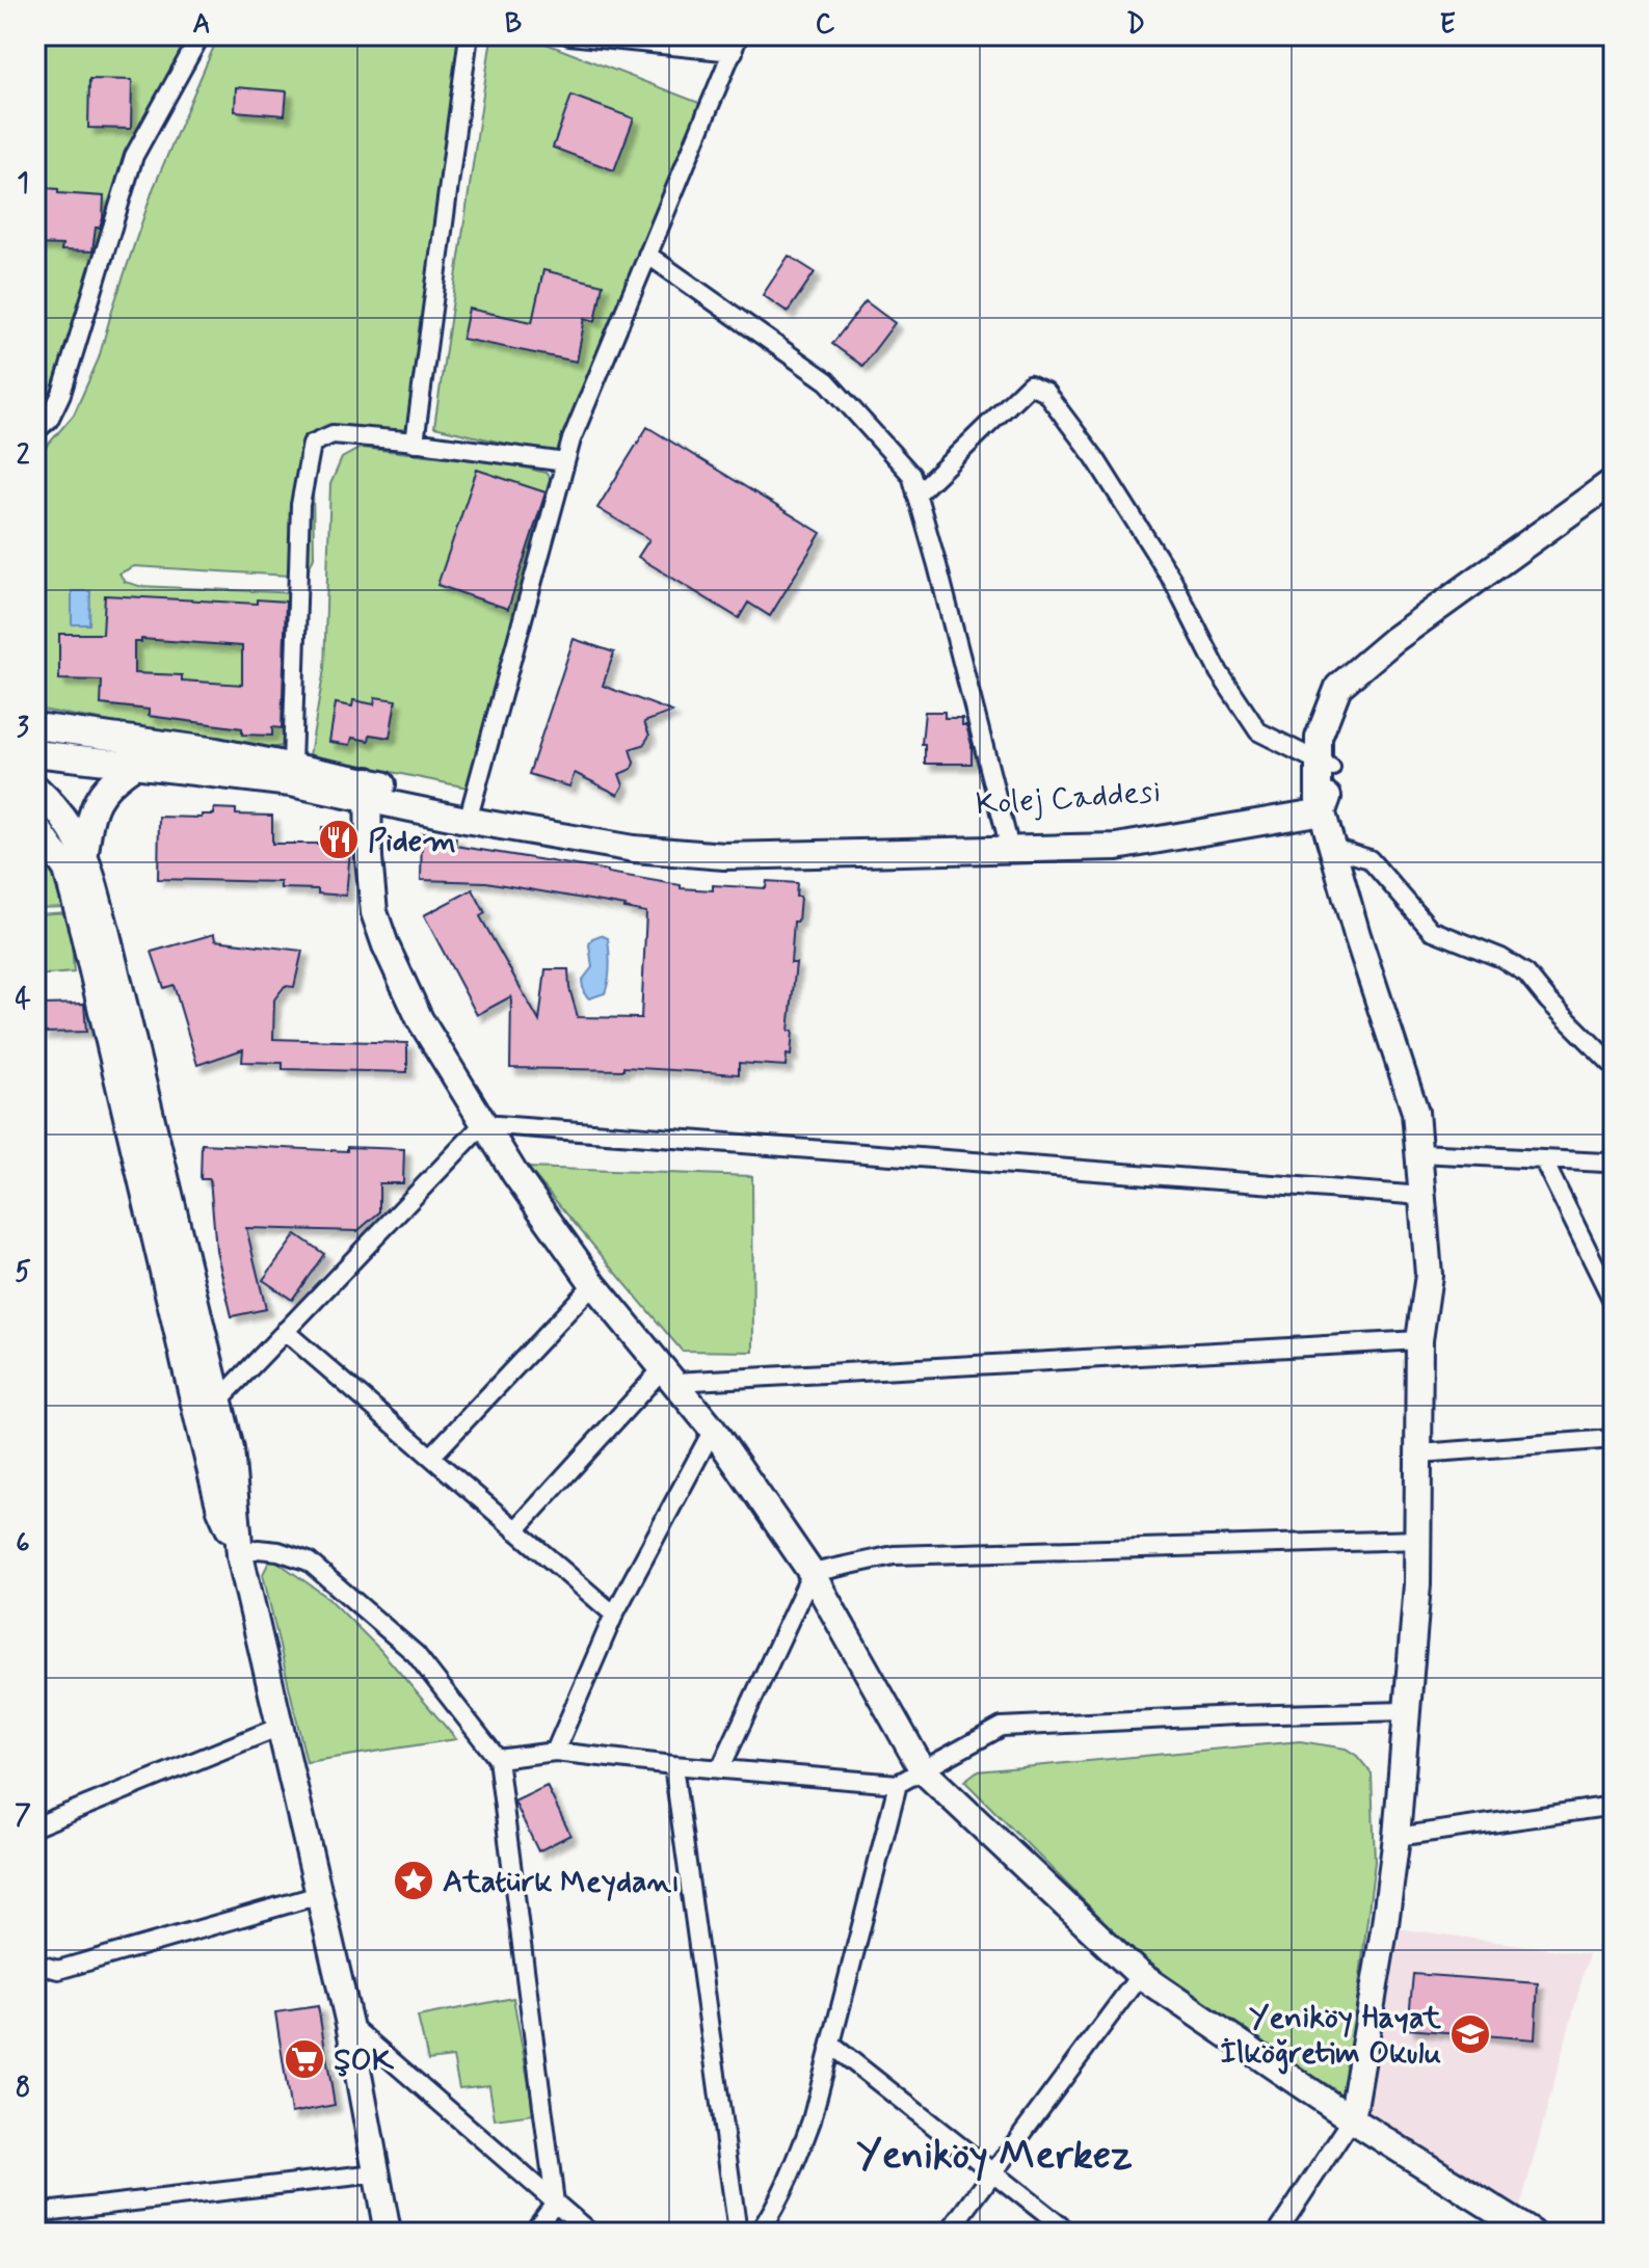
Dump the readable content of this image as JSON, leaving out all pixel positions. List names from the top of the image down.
{
  "streets": {
    "street": ["Kolej Caddesi"]
  },
  "districts": ["Yeniköy Merkez"],
  "places": {
    "restaurant": ["Pidem"],
    "place": ["Atatürk Meydanı"],
    "school or university": ["Yeniköy Hayat İlköğretim Okulu"],
    "supermarket": ["ŞOK"]
  },
  "grid": {
    "columns": [
      "A",
      "B",
      "C",
      "D",
      "E"
    ],
    "rows": [
      "1",
      "2",
      "3",
      "4",
      "5",
      "6",
      "7",
      "8"
    ]
  }
}
